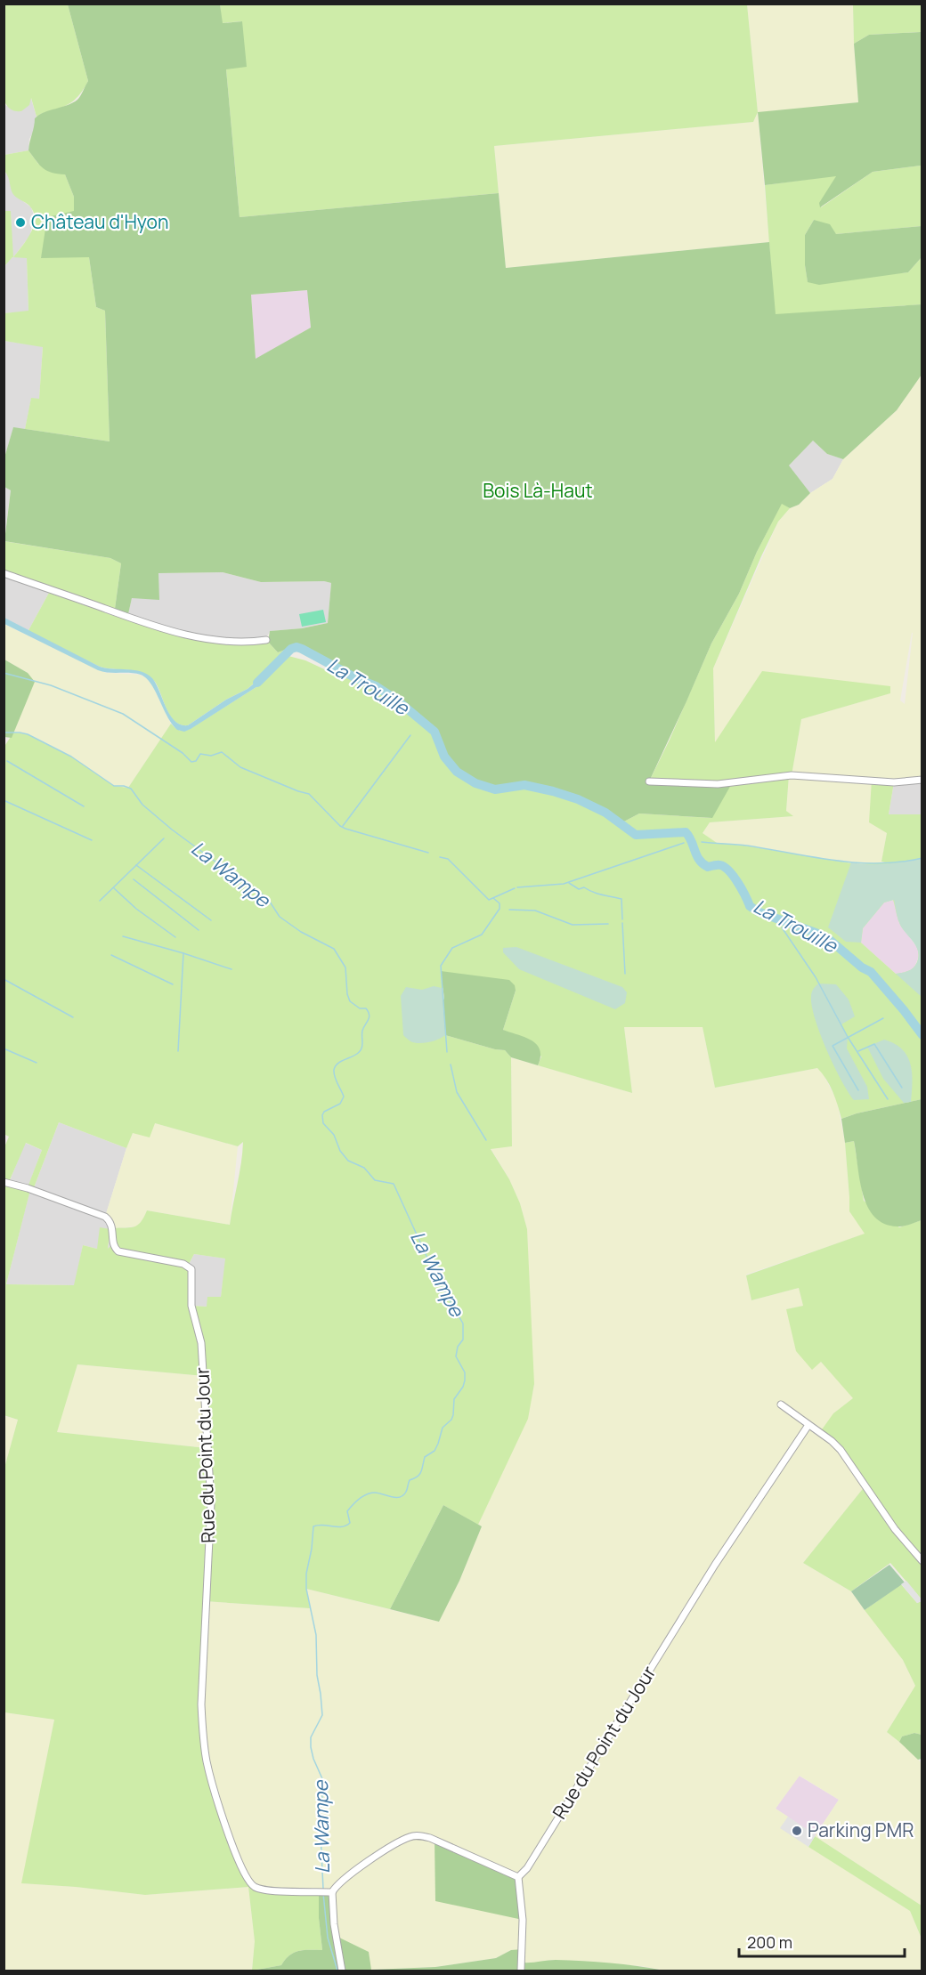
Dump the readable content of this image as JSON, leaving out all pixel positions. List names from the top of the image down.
{
  "streets": {
    "street": ["Rue du Point du Jour"]
  },
  "water": ["La Trouille", "La Wampe"],
  "parks": ["Bois Là-Haut"],
  "places": ["Château d'Hyon", "Parking PMR"],
  "scale_bar": "200 m"
}
